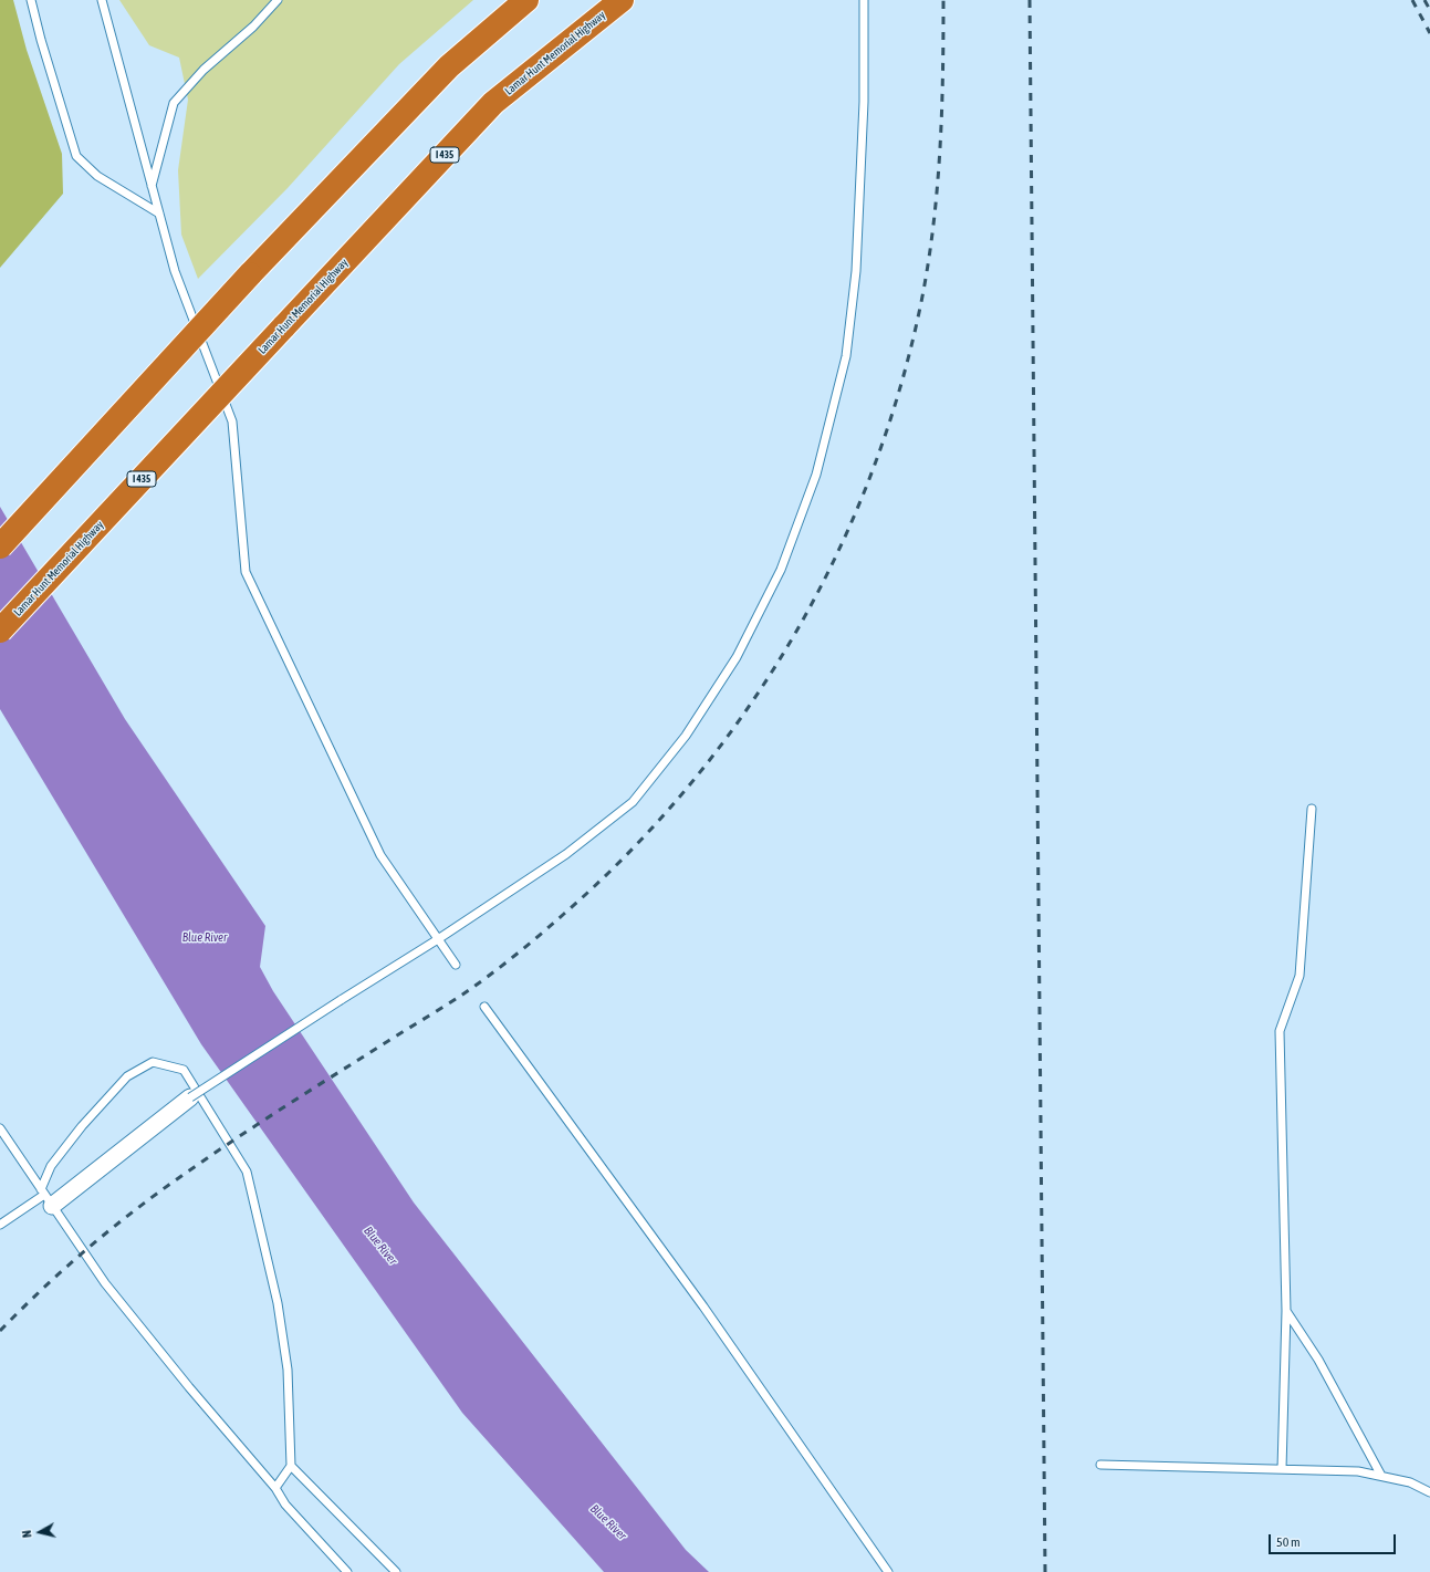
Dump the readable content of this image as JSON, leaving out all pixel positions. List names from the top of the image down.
{
  "streets": {
    "highway": ["Lamar Hunt Memorial Highway", "I 435"]
  },
  "water": ["Blue River"],
  "scale_bar": "50 m",
  "north": "left"
}
